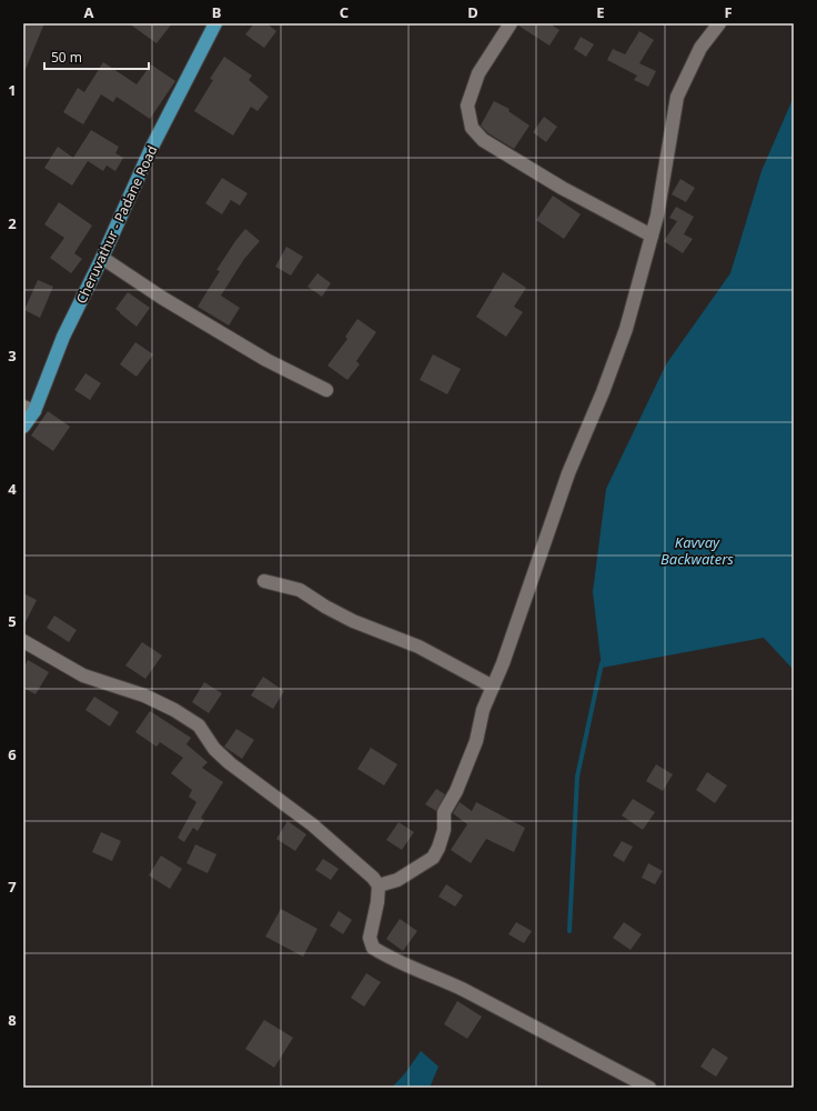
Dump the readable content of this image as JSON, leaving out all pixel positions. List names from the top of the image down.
{
  "streets": {
    "main road": ["Cheruvathur - Padane Road"]
  },
  "water": ["Kavvay Backwaters"],
  "scale_bar": "50 m",
  "grid": {
    "columns": [
      "A",
      "B",
      "C",
      "D",
      "E",
      "F"
    ],
    "rows": [
      "1",
      "2",
      "3",
      "4",
      "5",
      "6",
      "7",
      "8"
    ]
  }
}
